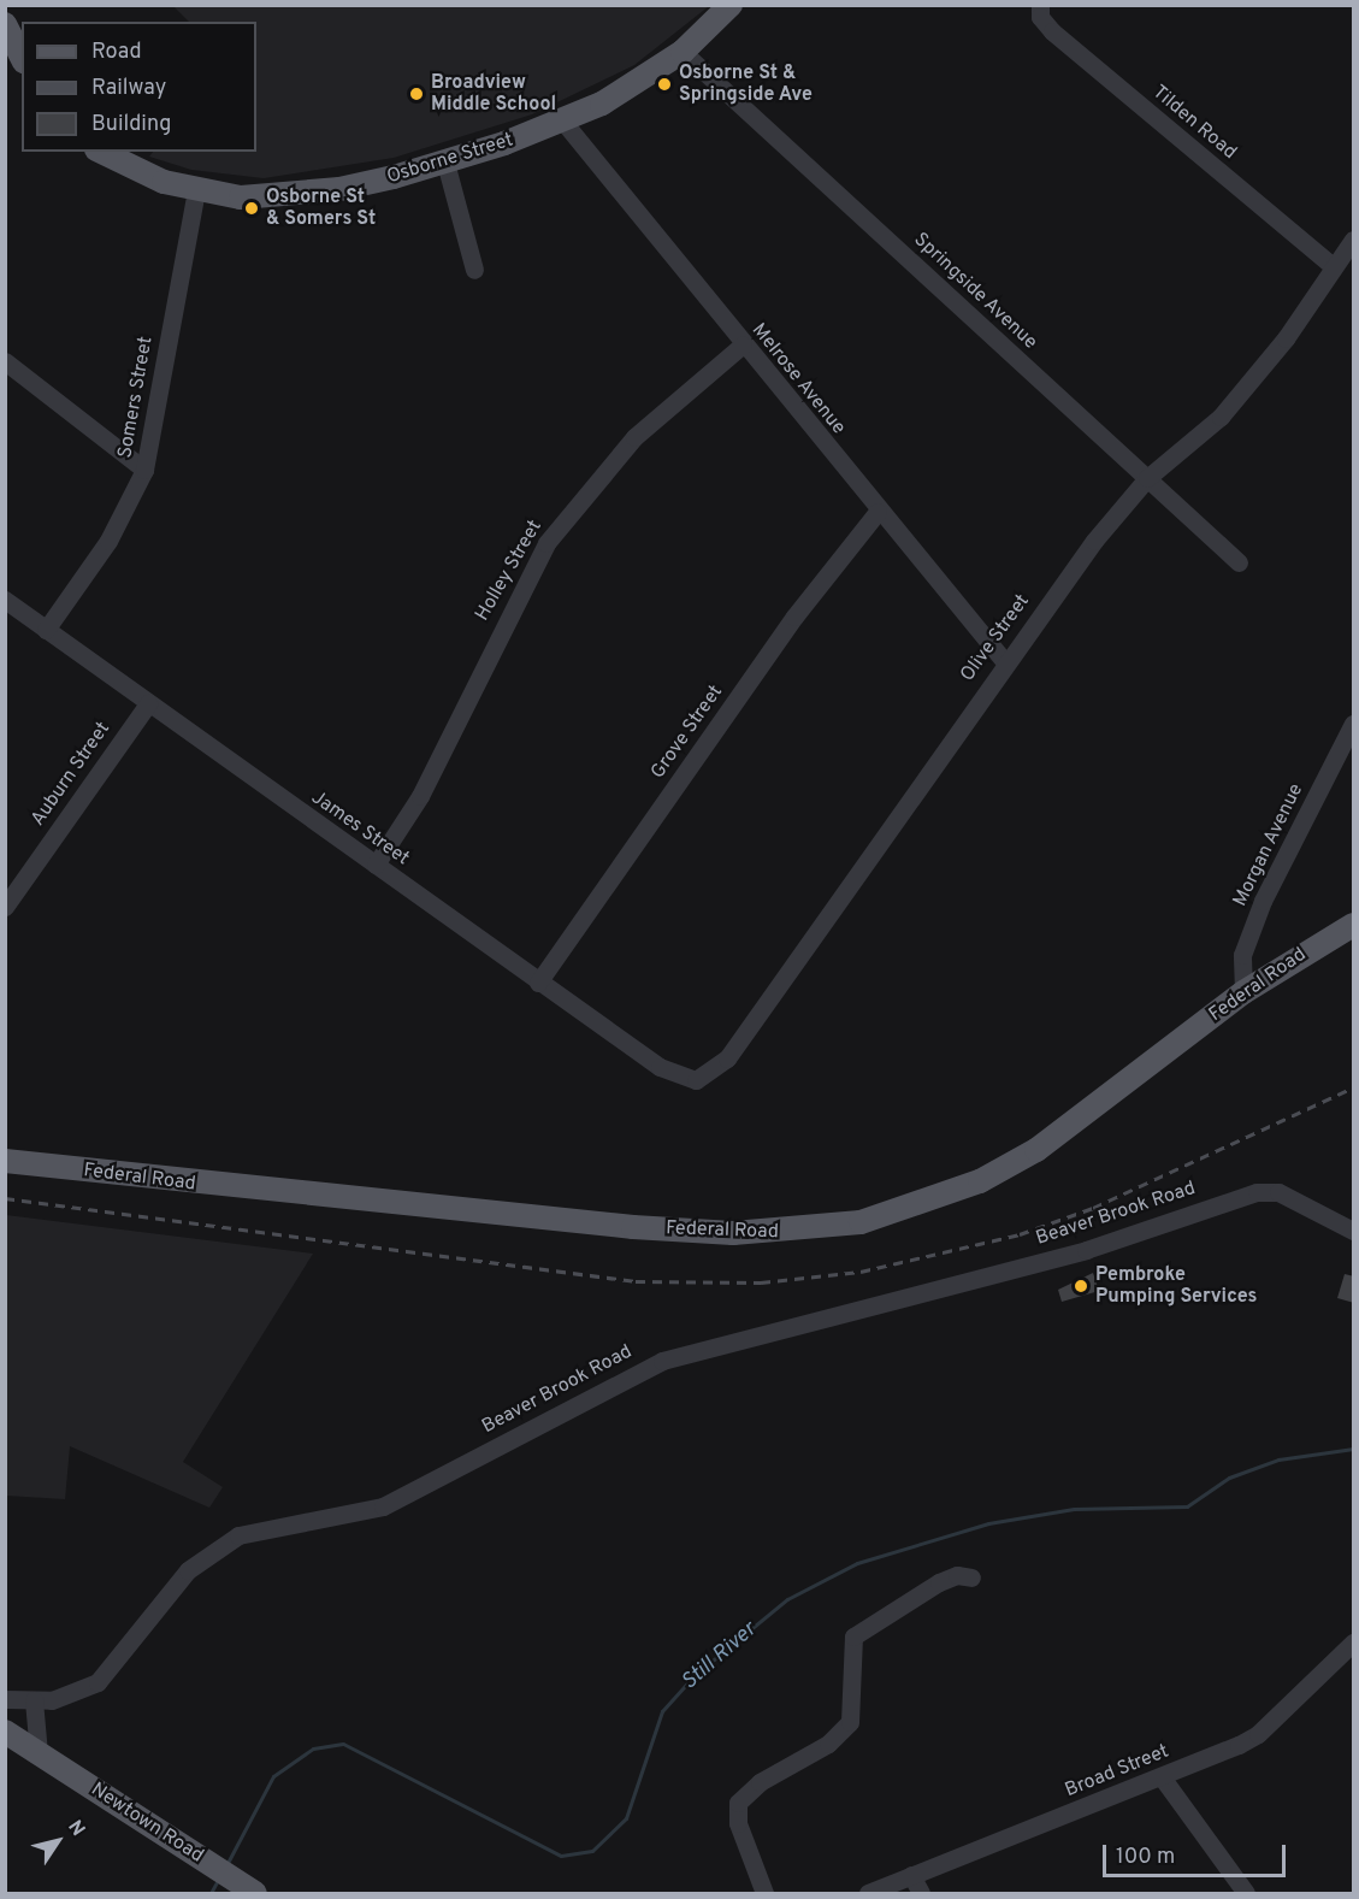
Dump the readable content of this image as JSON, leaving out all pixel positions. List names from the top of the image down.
{
  "streets": {
    "main road": ["Osborne Street", "Federal Road", "Newtown Road"],
    "street": [
      "Tilden Road",
      "Springside Avenue",
      "Melrose Avenue",
      "Somers Street",
      "Holley Street",
      "Olive Street",
      "Grove Street",
      "Auburn Street",
      "James Street",
      "Morgan Avenue",
      "Beaver Brook Road",
      "Broad Street"
    ]
  },
  "crossings": [
    ["Tilden Road", "Olive Street"],
    ["Osborne Street", "Springside Avenue"],
    ["Osborne Street", "Melrose Avenue"],
    ["Osborne Street", "Somers Street"],
    ["Springside Avenue", "Olive Street"],
    ["Melrose Avenue", "Holley Street"],
    ["Melrose Avenue", "Olive Street"],
    ["Melrose Avenue", "Grove Street"],
    ["Somers Street", "James Street"],
    ["Holley Street", "James Street"],
    ["Olive Street", "James Street"],
    ["Grove Street", "James Street"],
    ["Auburn Street", "James Street"],
    ["Morgan Avenue", "Federal Road"]
  ],
  "water": ["Still River"],
  "places": [
    "Osborne St & Springside Ave",
    "Broadview Middle School",
    "Osborne St & Somers St",
    "Pembroke Pumping Services"
  ],
  "legend": ["Road", "Railway", "Building"],
  "scale_bar": "100 m",
  "north": "top right"
}
